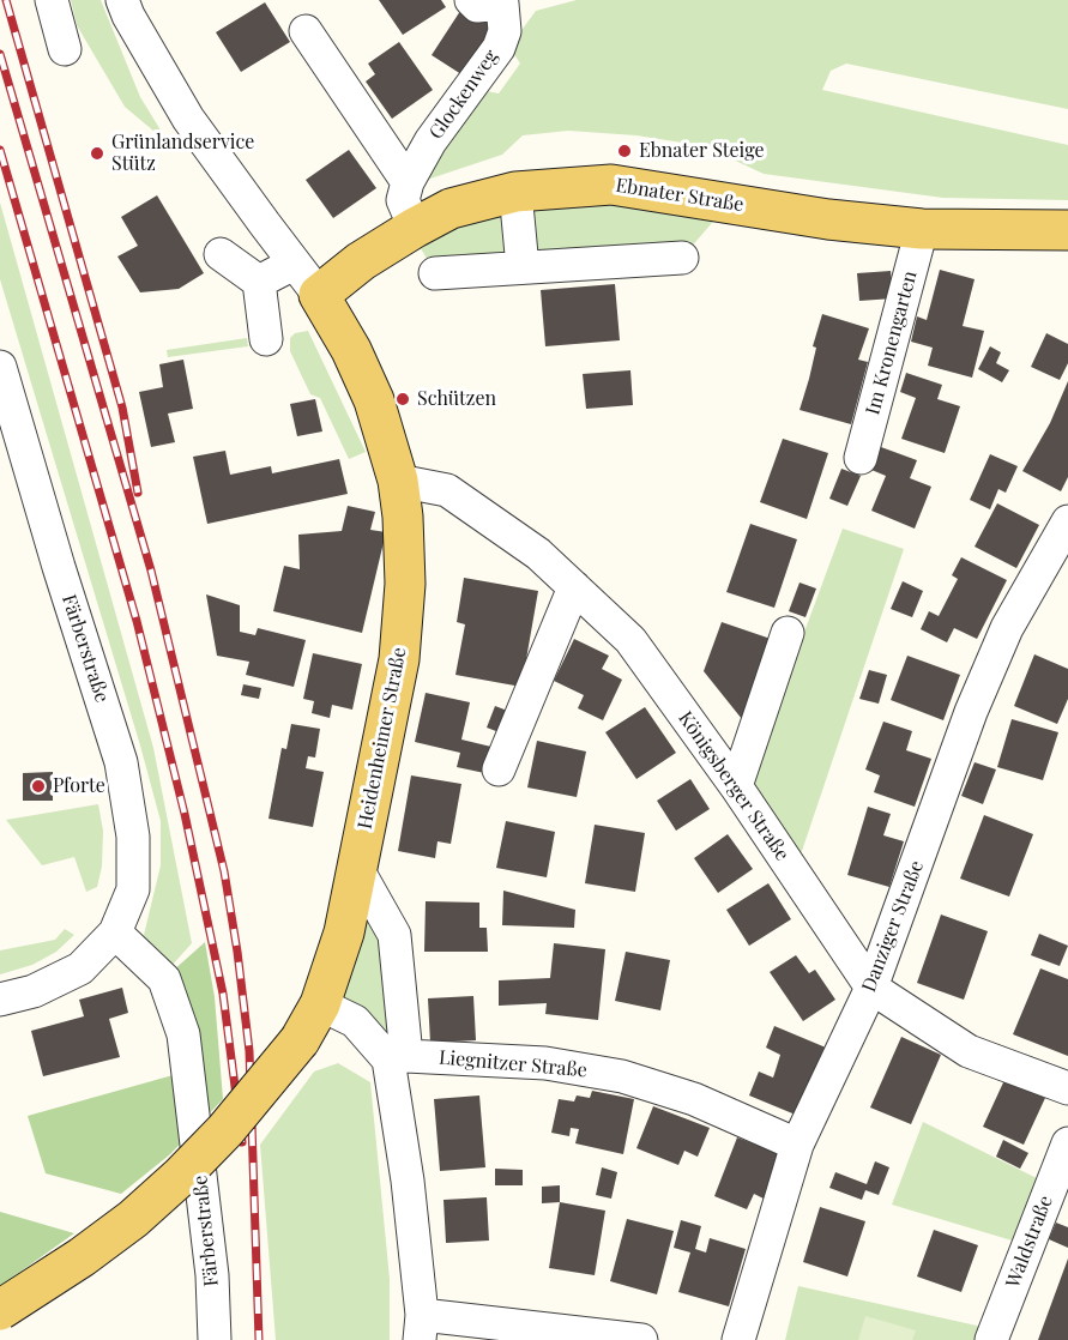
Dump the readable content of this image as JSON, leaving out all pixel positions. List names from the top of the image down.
{
  "streets": {
    "main road": ["Ebnater Straße", "Heidenheimer Straße"],
    "street": [
      "Glockenweg",
      "Im Kronengarten",
      "Färberstraße",
      "Königsberger Straße",
      "Danziger Straße",
      "Liegnitzer Straße",
      "Waldstraße"
    ]
  },
  "crossings": [
    ["Ebnater Straße", "Im Kronengarten"],
    ["Ebnater Straße", "Heidenheimer Straße"],
    ["Heidenheimer Straße", "Königsberger Straße"],
    ["Königsberger Straße", "Danziger Straße"],
    ["Danziger Straße", "Liegnitzer Straße"]
  ],
  "places": [
    "Ebnater Steige",
    "Grünlandservice Stütz",
    "Schützen",
    "Pforte"
  ]
}
